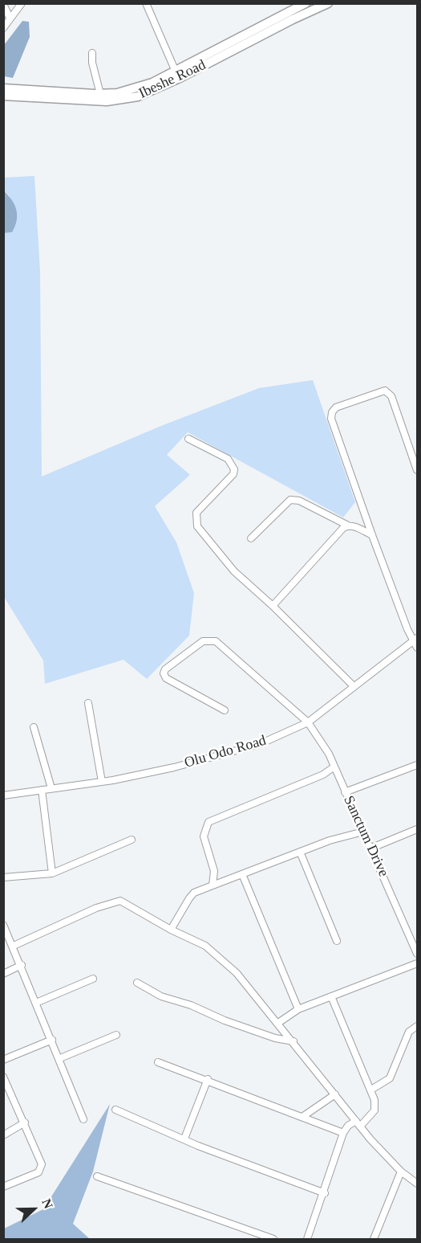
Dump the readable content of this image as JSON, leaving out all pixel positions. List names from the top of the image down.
{
  "streets": {
    "main road": ["Ibeshe Road"],
    "street": ["Olu Odo Road", "Sanctum Drive"]
  },
  "crossings": [
    ["Olu Odo Road", "Sanctum Drive"]
  ],
  "north": "right"
}
